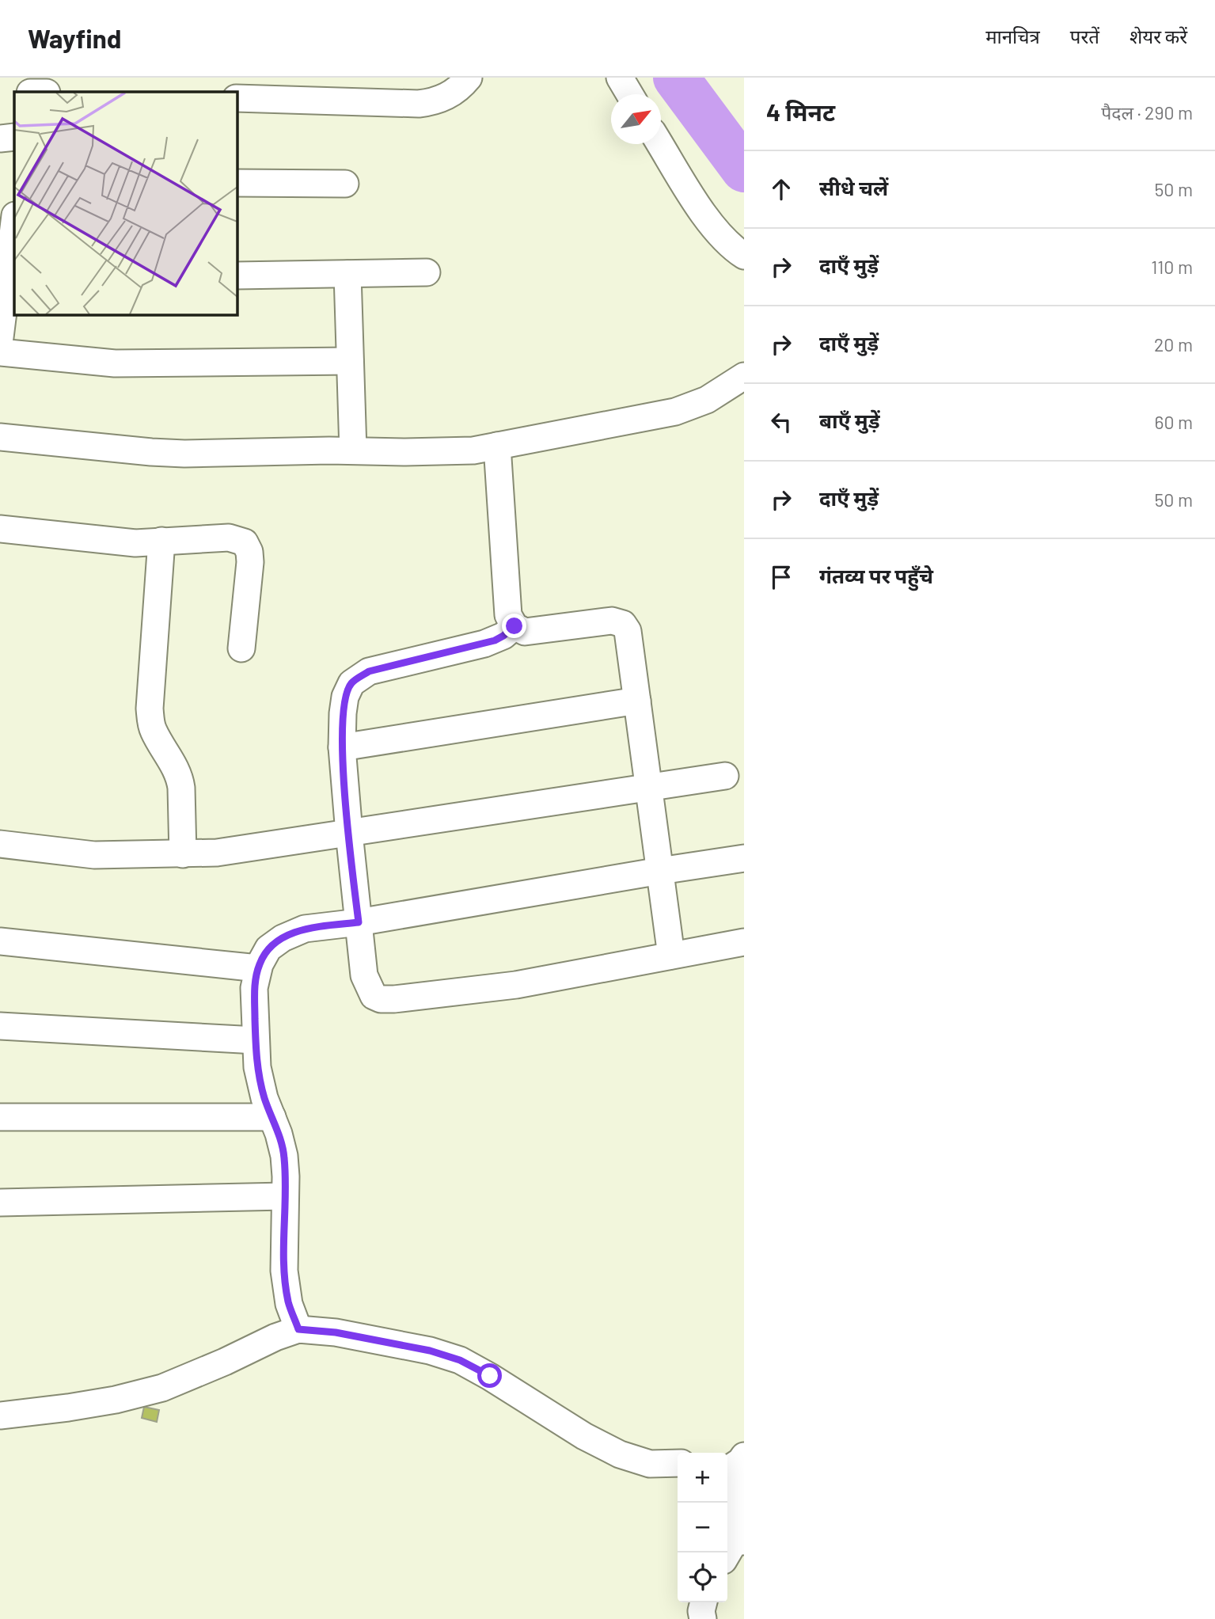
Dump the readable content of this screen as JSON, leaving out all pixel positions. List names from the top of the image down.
{
  "north": "top right",
  "page": {
    "header": "Wayfind",
    "nav": ["मानचित्र", "परतें", "शेयर करें"],
    "heading": ["4 मिनट", "पैदल · 290 m"],
    "list": [
      ["सीधे चलें", "50 m"],
      ["दाएँ मुड़ें", "110 m"],
      ["दाएँ मुड़ें", "20 m"],
      ["बाएँ मुड़ें", "60 m"],
      ["दाएँ मुड़ें", "50 m"],
      "गंतव्य पर पहुँचे"
    ],
    "map_buttons": ["+", "−"]
  }
}
